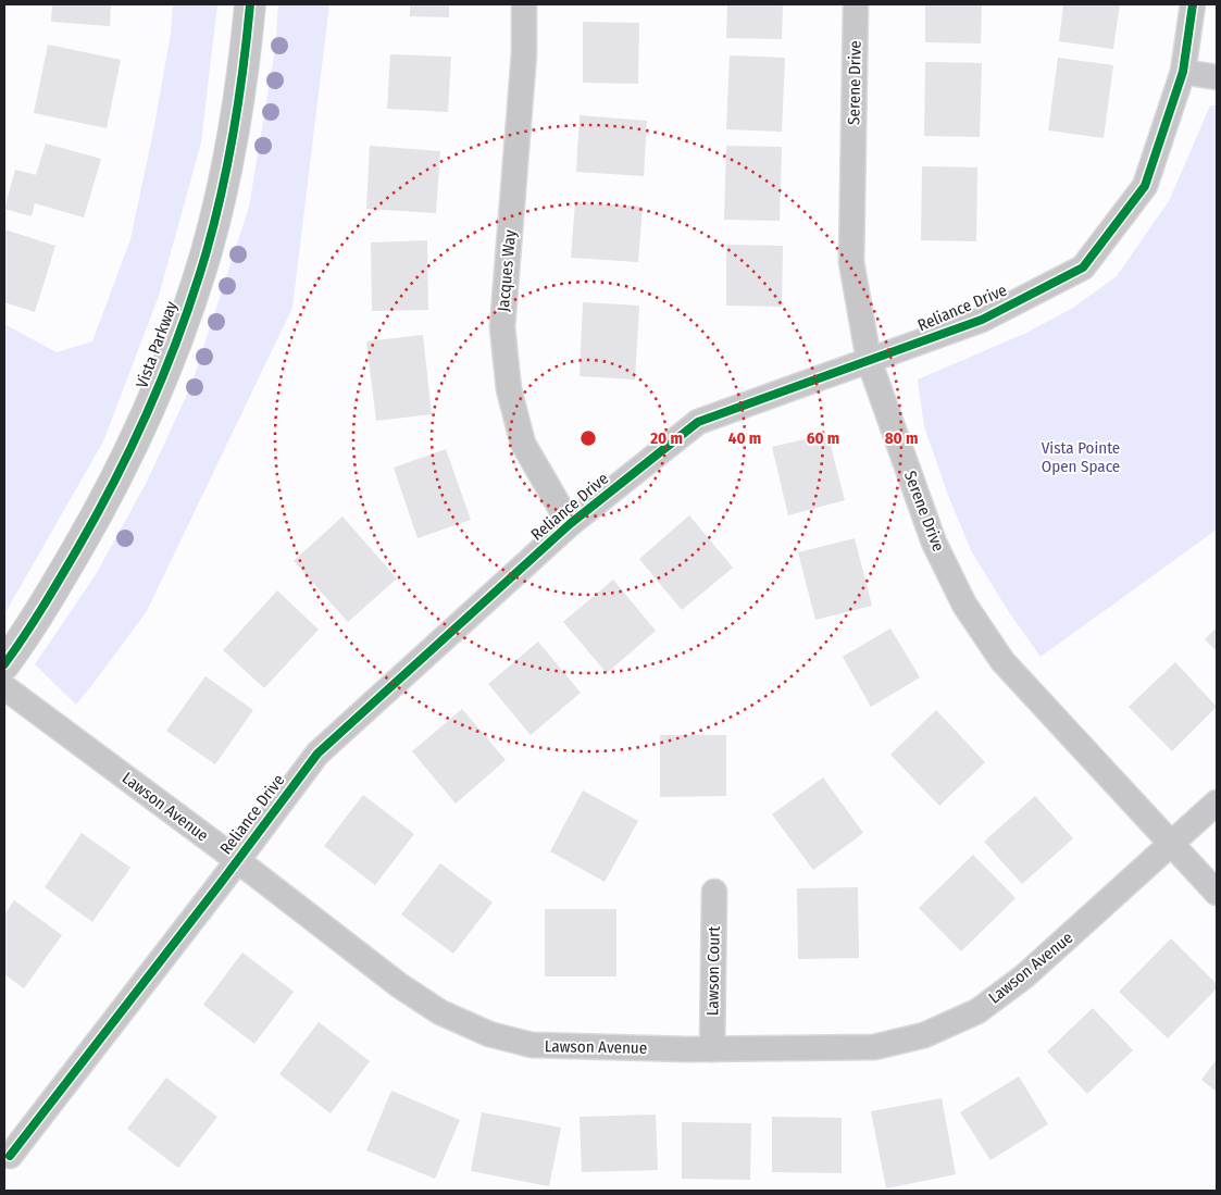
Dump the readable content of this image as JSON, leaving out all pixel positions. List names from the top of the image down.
{
  "streets": {
    "street": [
      "Serene Drive",
      "Jacques Way",
      "Reliance Drive",
      "Vista Parkway",
      "Lawson Avenue",
      "Lawson Court"
    ]
  },
  "crossings": [
    ["Serene Drive", "Reliance Drive"],
    ["Serene Drive", "Lawson Avenue"],
    ["Jacques Way", "Reliance Drive"],
    ["Reliance Drive", "Lawson Avenue"],
    ["Lawson Avenue", "Lawson Court"]
  ],
  "parks": ["Vista Pointe Open Space"],
  "rings": [
    "20 m",
    "40 m",
    "60 m",
    "80 m"
  ]
}
